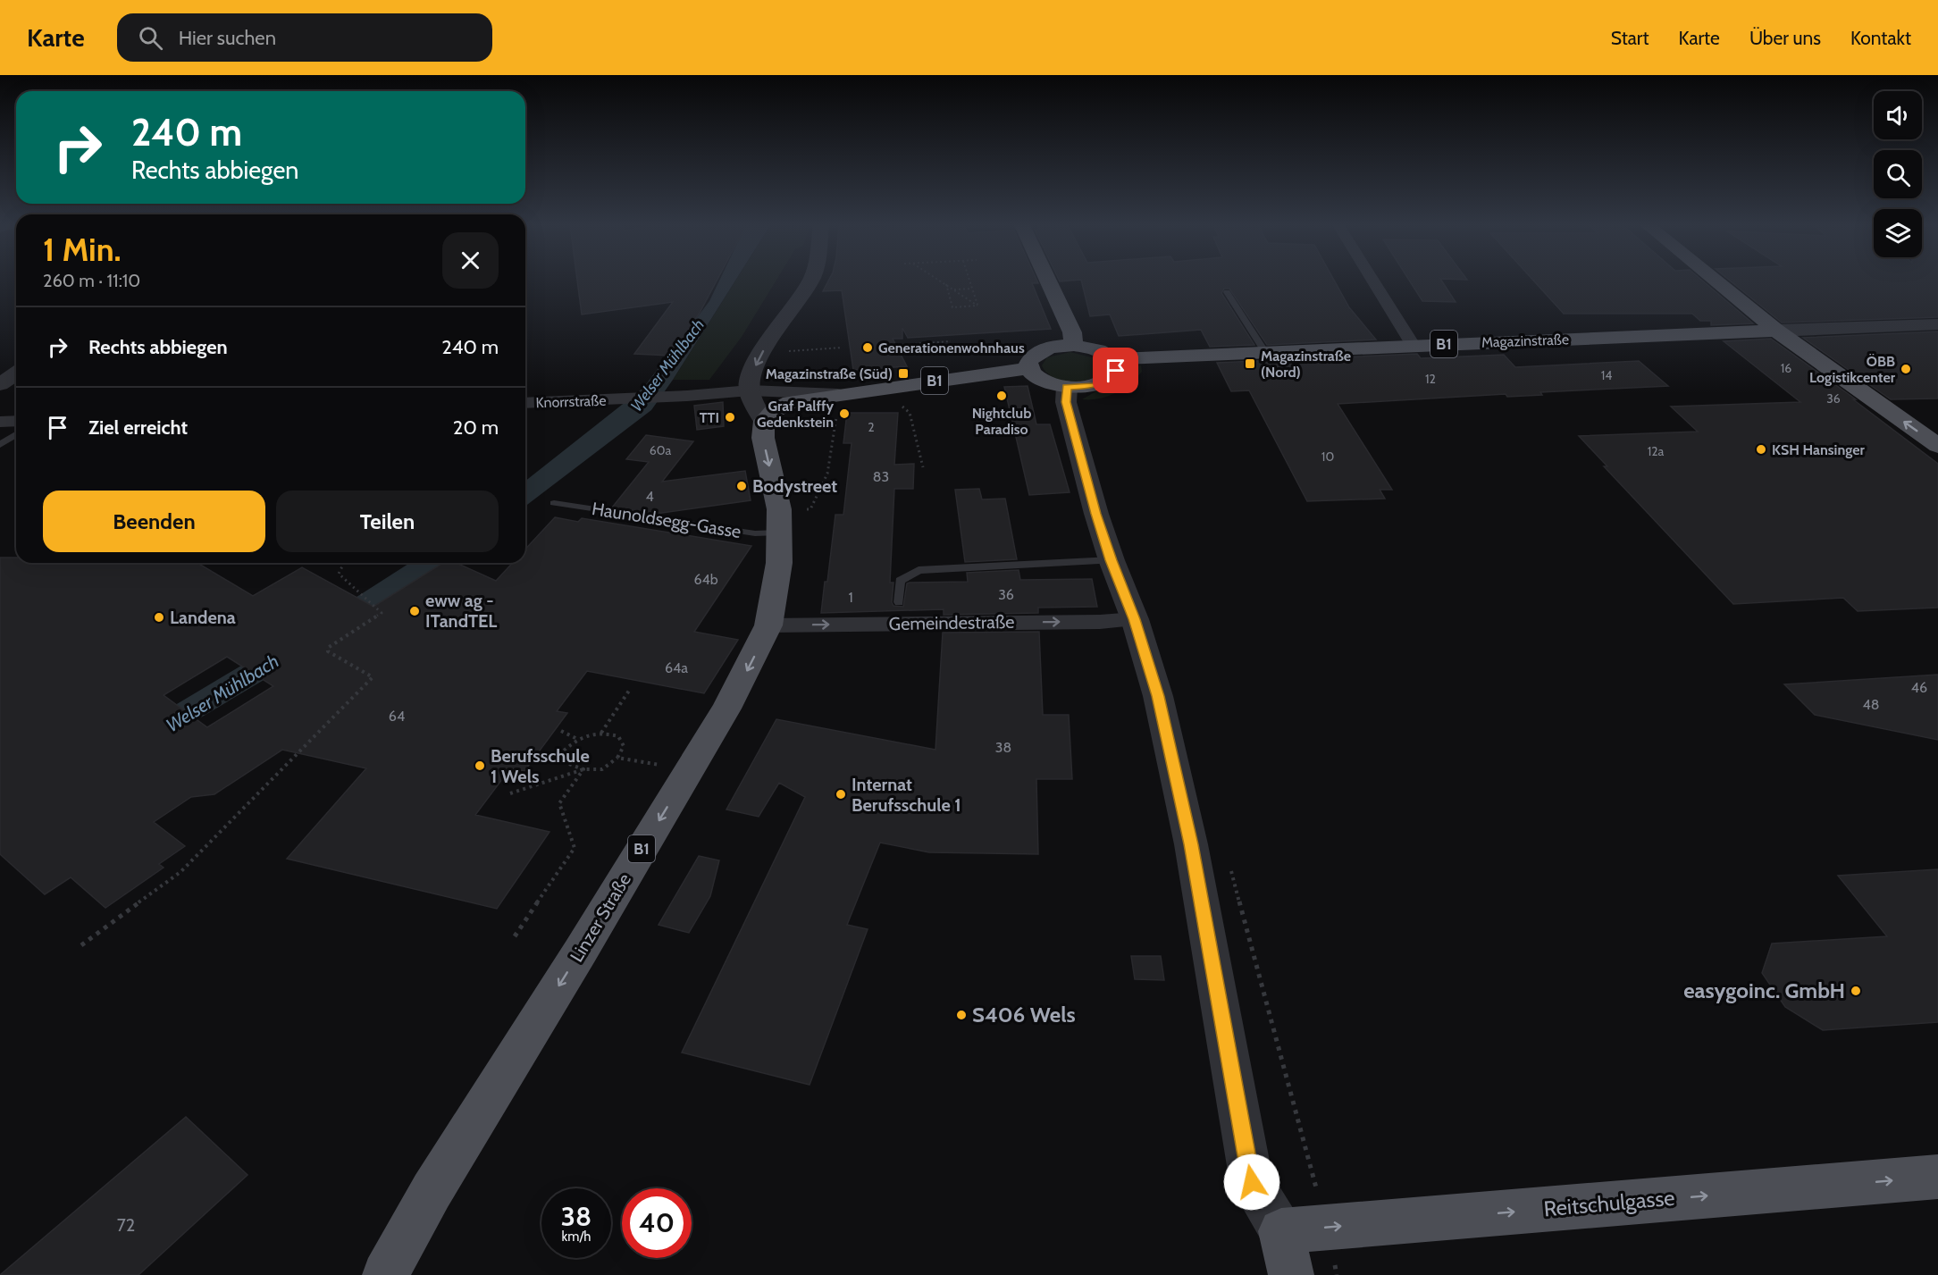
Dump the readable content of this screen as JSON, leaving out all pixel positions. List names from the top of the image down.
{
  "streets": {
    "main road": [
      "Magazinstraße",
      "B1",
      "Linzer Straße",
      "Reitschulgasse"
    ],
    "street": ["Knorrstraße", "Gemeindestraße"],
    "lane": ["Haunoldsegg-Gasse"]
  },
  "crossings": [
    ["Magazinstraße", "B1"],
    ["B1", "Linzer Straße"],
    ["Knorrstraße", "Linzer Straße"],
    ["Haunoldsegg-Gasse", "Linzer Straße"],
    ["Gemeindestraße", "Linzer Straße"]
  ],
  "one_way": ["Gemeindestraße", "Linzer Straße", "Reitschulgasse"],
  "water": ["Welser Mühlbach"],
  "places": {
    "other": [
      "Generationenwohnhaus",
      "ÖBB Logistikcenter",
      "Nightclub Paradiso",
      "Graf Palffy Gedenkstein",
      "TTI",
      "KSH Hansinger",
      "Bodystreet",
      "eww ag - ITandTEL",
      "Landena",
      "Berufsschule 1 Wels",
      "Internat Berufsschule 1",
      "easygoinc. GmbH",
      "S406 Wels"
    ],
    "transit": ["Magazinstraße (Nord)", "Magazinstraße (Süd)"]
  },
  "house_numbers": [
    "16",
    "14",
    "12",
    "36",
    "2",
    "60a",
    "12a",
    "10",
    "83",
    "4",
    "64b",
    "36",
    "1",
    "64a",
    "46",
    "48",
    "64",
    "38",
    "72"
  ],
  "page": {
    "header": "Karte",
    "search": "Hier suchen",
    "nav": [
      "Start",
      "Karte",
      "Über uns",
      "Kontakt"
    ],
    "turn": ["240 m", "Rechts abbiegen"],
    "heading": ["1 Min.", "260 m · 11:10"],
    "list": [
      {
        "name": "Rechts abbiegen",
        "value": "240 m"
      },
      {
        "name": "Ziel erreicht",
        "value": "20 m"
      }
    ],
    "buttons": ["Beenden", "Teilen"],
    "speed": "38 km/h",
    "limit": "40"
  }
}
